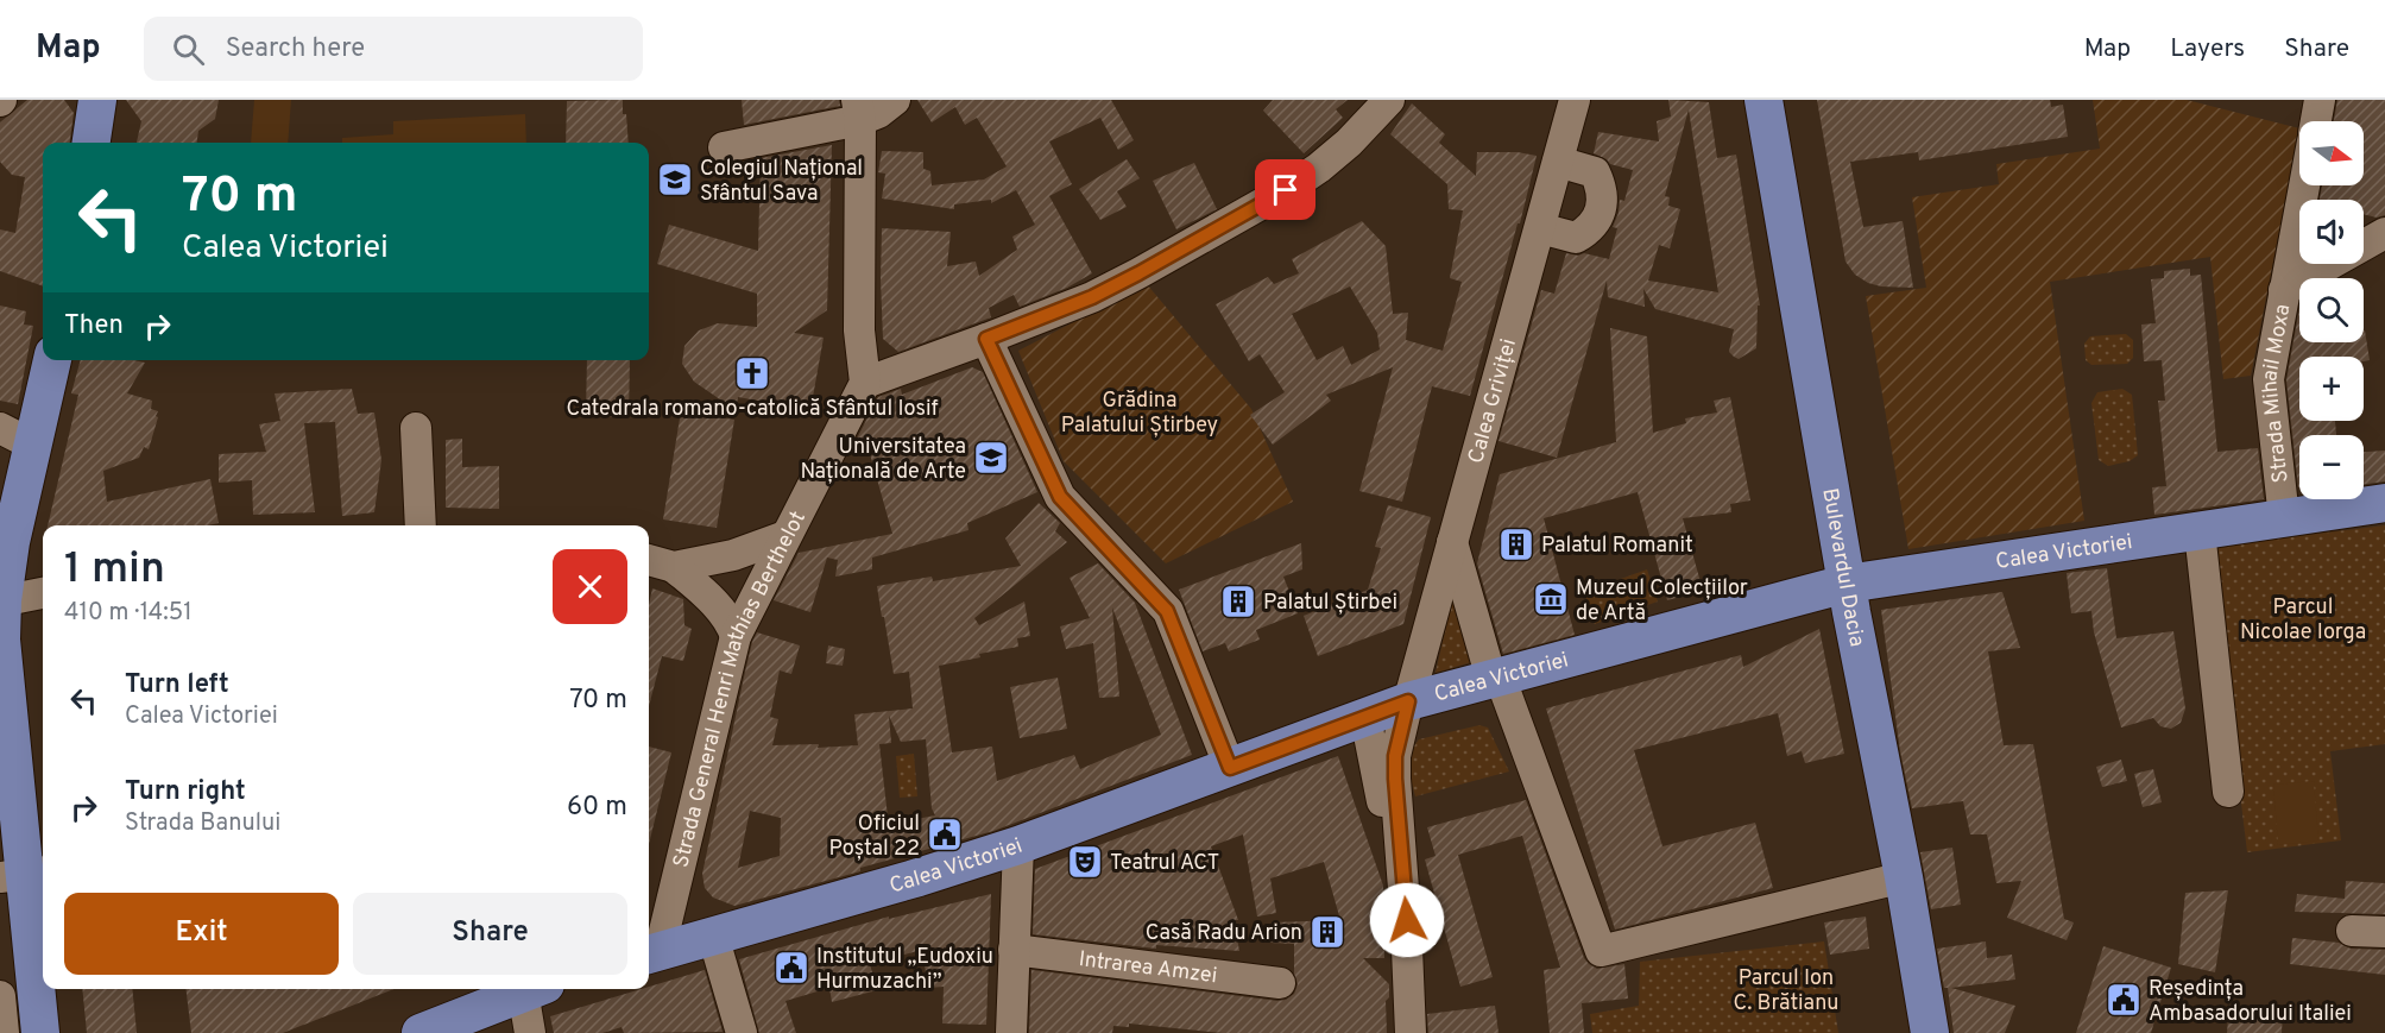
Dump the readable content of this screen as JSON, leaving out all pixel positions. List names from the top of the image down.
{
  "streets": {
    "main road": ["Calea Victoriei", "Bulevardul Dacia"],
    "street": [
      "Strada Mihail Moxa",
      "Calea Griviței",
      "Strada General Henri Mathias Berthelot",
      "Intrarea Amzei"
    ]
  },
  "crossings": [
    ["Strada Mihail Moxa", "Calea Victoriei"],
    ["Calea Griviței", "Calea Victoriei"],
    ["Calea Victoriei", "Bulevardul Dacia"],
    ["Calea Victoriei", "Strada General Henri Mathias Berthelot"]
  ],
  "parks": ["Grădina Palatului Știrbey", "Parcul Nicolae Iorga", "Parcul Ion C. Brătianu"],
  "places": {
    "school or university": ["Colegiul Național Sfântul Sava", "Universitatea Națională de Arte"],
    "church": ["Catedrala romano-catolică Sfântul Iosif"],
    "building": ["Palatul Romanit", "Palatul Știrbei", "Casă Radu Arion"],
    "museum": ["Muzeul Colecțiilor de Artă"],
    "public building": ["Oficiul Poștal 22", "Institutul „Eudoxiu Hurmuzachi”", "Reședința Ambasadorului Italiei"],
    "theatre": ["Teatrul ACT"]
  },
  "north": "right",
  "page": {
    "header": "Map",
    "search": "Search here",
    "nav": ["Map", "Layers", "Share"],
    "map_buttons": ["+", "−"],
    "turn": ["70 m", "Calea Victoriei"],
    "then": "Then",
    "heading": ["1 min", "410 m · 14:51"],
    "list": [
      {
        "name": "Turn left",
        "note": "Calea Victoriei",
        "value": "70 m"
      },
      {
        "name": "Turn right",
        "note": "Strada Banului",
        "value": "60 m"
      }
    ],
    "buttons": ["Exit", "Share"]
  }
}
